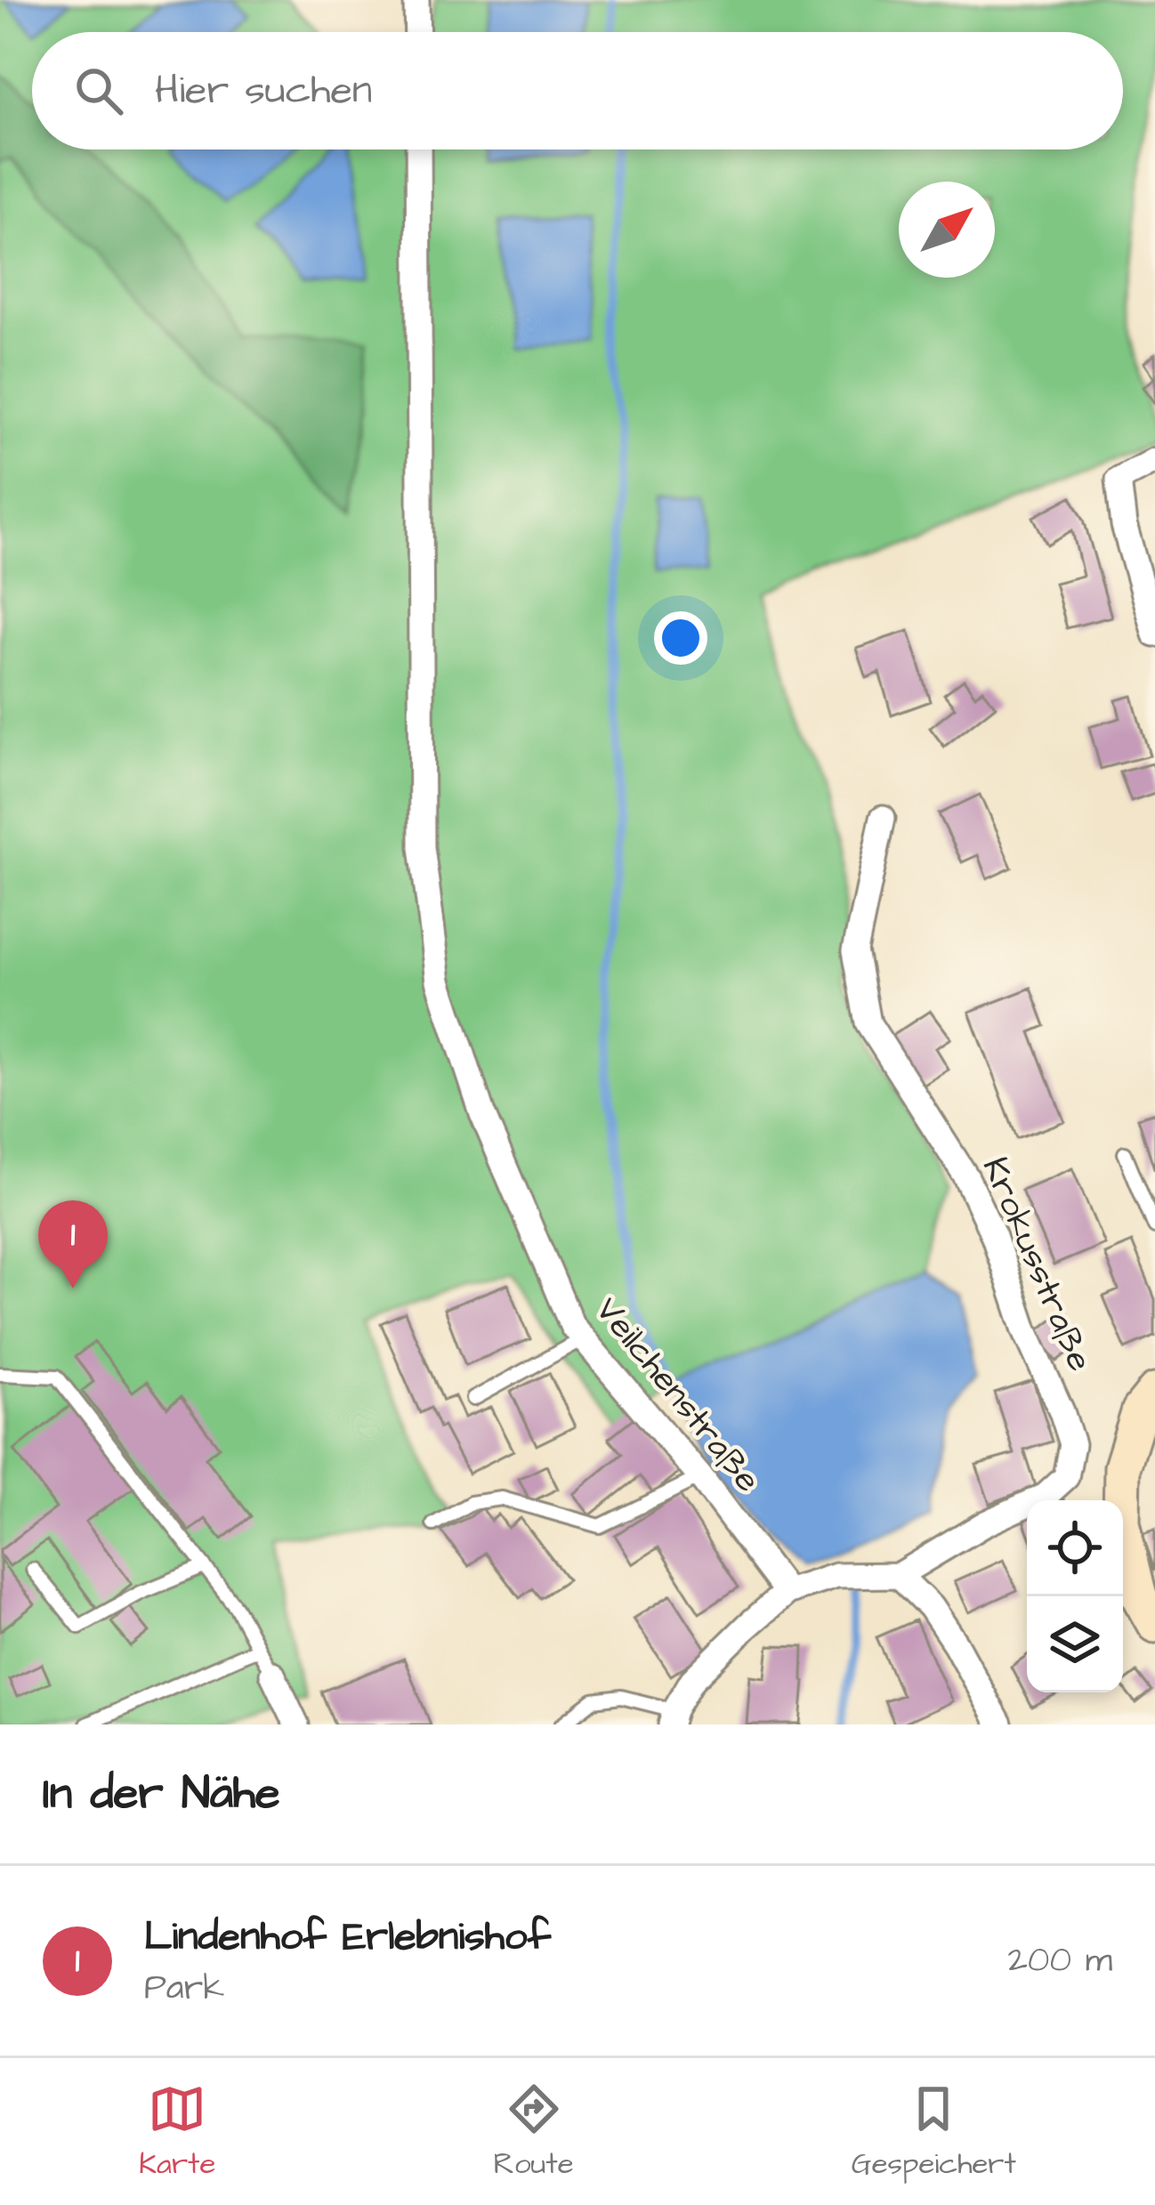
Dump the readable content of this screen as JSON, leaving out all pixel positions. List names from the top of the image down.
{
  "streets": {
    "street": ["Krokusstraße", "Veilchenstraße"]
  },
  "north": "top right",
  "page": {
    "search": "Hier suchen",
    "pins": "1",
    "heading": "In der Nähe",
    "list": [
      {
        "mark": "1",
        "name": "Lindenhof Erlebnishof",
        "note": "Park",
        "value": "200 m"
      }
    ],
    "nav": ["Karte", "Route", "Gespeichert"]
  }
}
